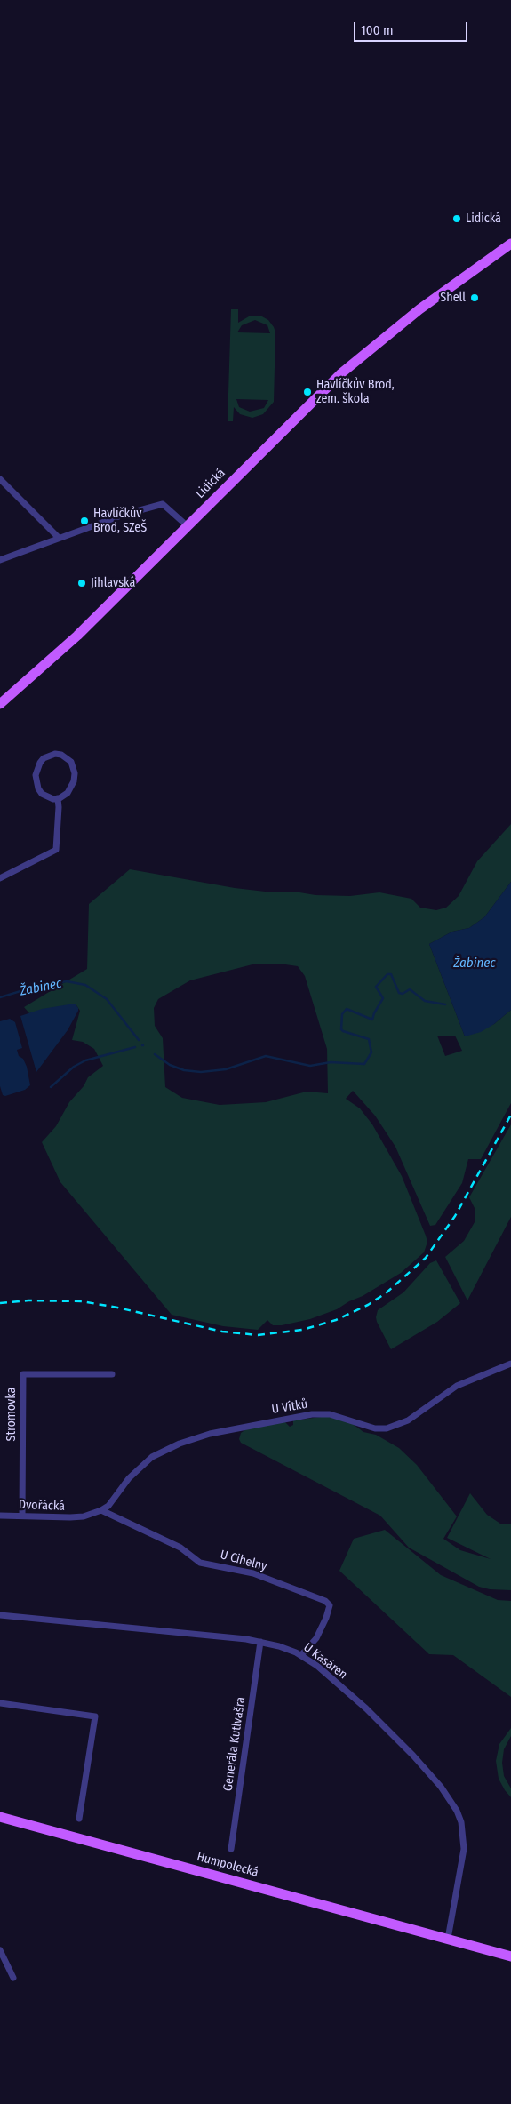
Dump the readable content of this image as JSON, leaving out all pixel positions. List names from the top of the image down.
{
  "streets": {
    "main road": ["Lidická", "Humpolecká"],
    "street": [
      "U Vítků",
      "Stromovka",
      "Dvořácká",
      "U Cihelny",
      "U Kasáren",
      "Generála Kutlvašra"
    ]
  },
  "crossings": [
    ["U Vítků", "Dvořácká"],
    ["U Vítků", "U Cihelny"],
    ["Stromovka", "Dvořácká"],
    ["U Cihelny", "U Kasáren"],
    ["U Kasáren", "Generála Kutlvašra"],
    ["U Kasáren", "Humpolecká"]
  ],
  "water": ["Žabinec"],
  "places": [
    "Lidická",
    "Shell",
    "Havlíčkův Brod, zem. škola",
    "Havlíčkův Brod, SZeŠ",
    "Jihlavská"
  ],
  "scale_bar": "100 m"
}
